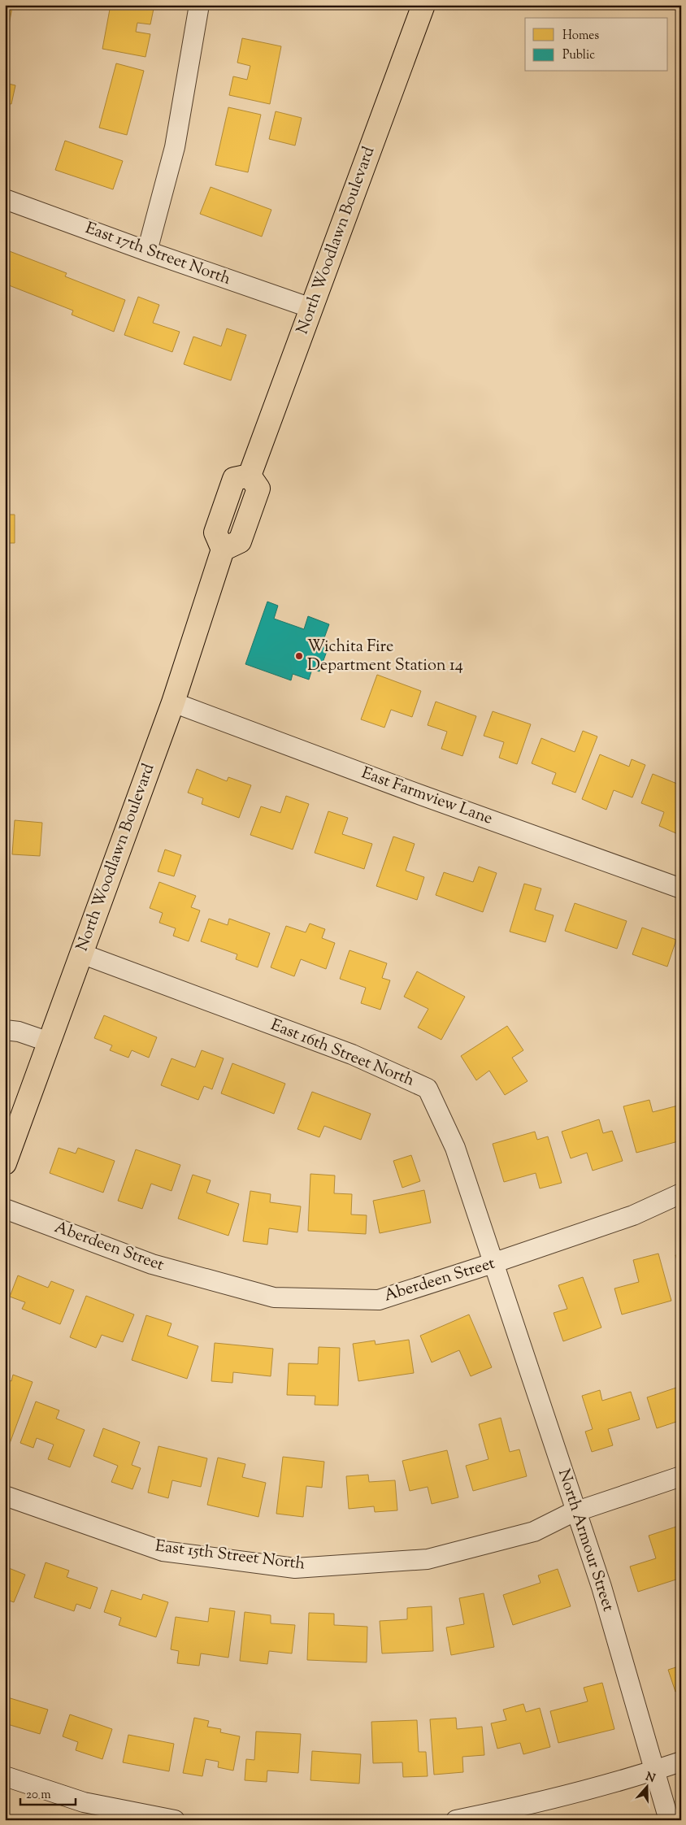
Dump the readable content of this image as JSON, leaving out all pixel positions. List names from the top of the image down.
{
  "streets": {
    "main road": ["North Woodlawn Boulevard"],
    "street": [
      "East 17th Street North",
      "East Farmview Lane",
      "East 16th Street North",
      "Aberdeen Street",
      "North Armour Street",
      "East 15th Street North"
    ]
  },
  "crossings": [
    ["North Woodlawn Boulevard", "East 17th Street North"],
    ["North Woodlawn Boulevard", "East Farmview Lane"],
    ["North Woodlawn Boulevard", "East 16th Street North"],
    ["East 16th Street North", "Aberdeen Street"],
    ["East 16th Street North", "North Armour Street"],
    ["Aberdeen Street", "North Armour Street"],
    ["North Armour Street", "East 15th Street North"]
  ],
  "places": ["Wichita Fire Department Station 14"],
  "legend": ["Homes", "Public"],
  "scale_bar": "20 m",
  "north": "top"
}
